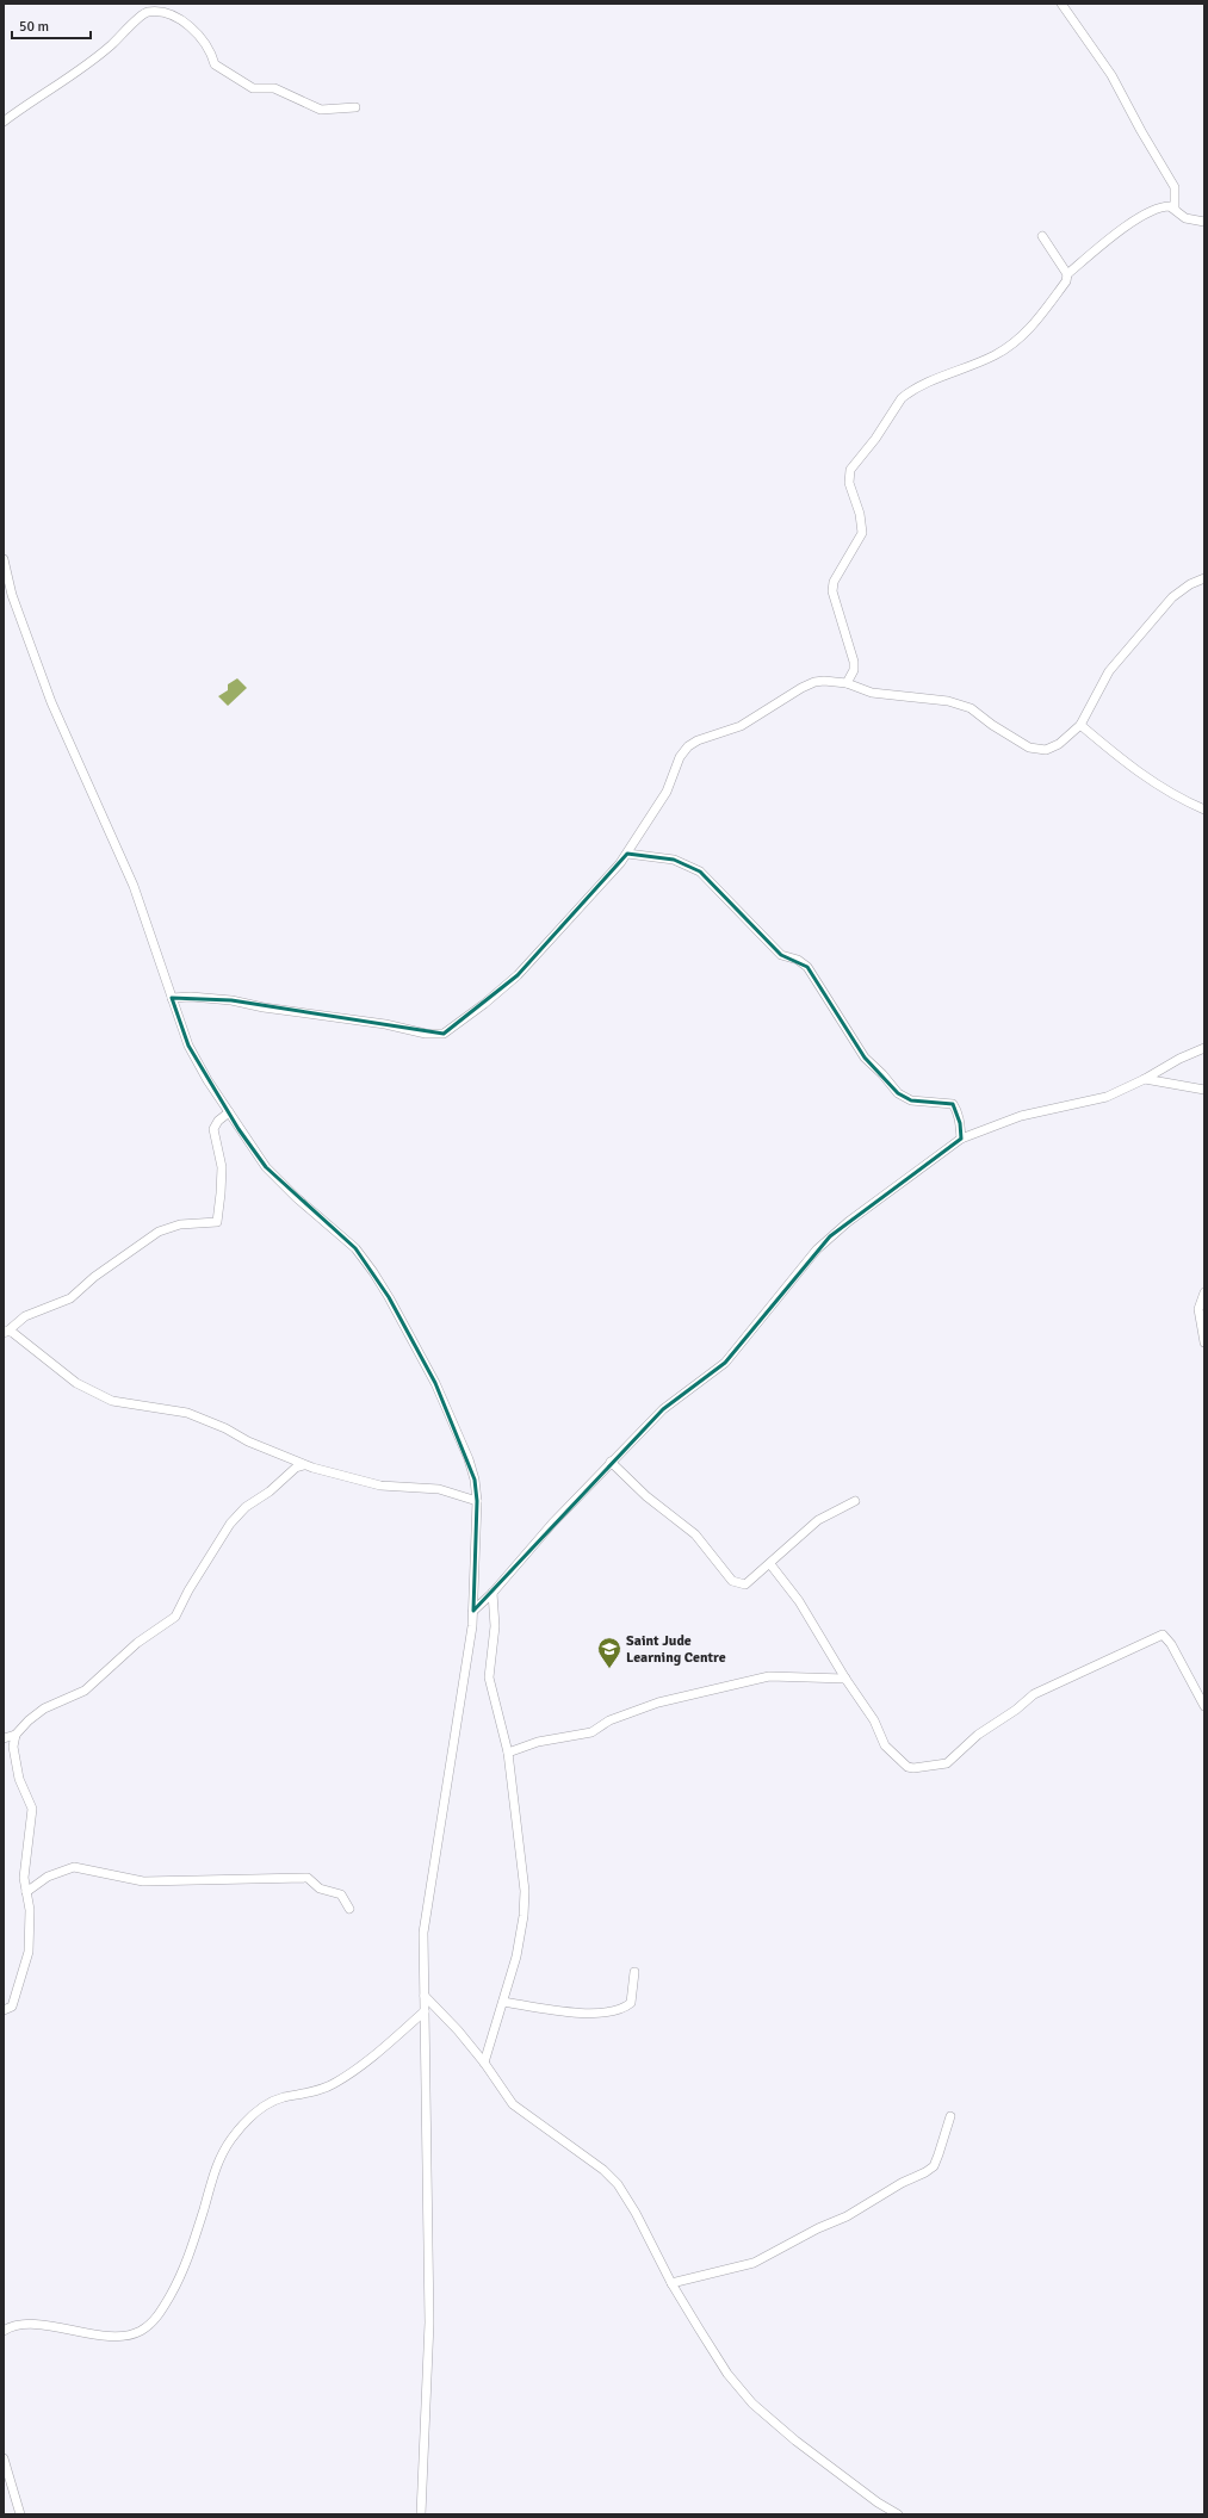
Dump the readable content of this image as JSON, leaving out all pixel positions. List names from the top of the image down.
{
  "places": {
    "school or university": ["Saint Jude Learning Centre"]
  },
  "scale_bar": "50 m"
}
